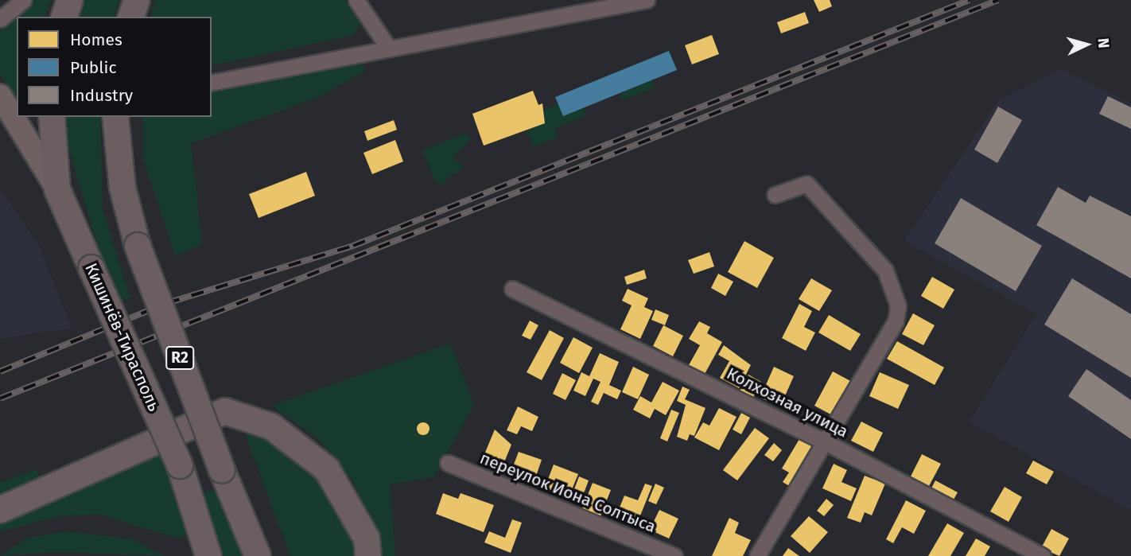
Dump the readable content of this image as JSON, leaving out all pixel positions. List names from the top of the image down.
{
  "streets": {
    "main road": ["Кишинёв-Тирасполь", "R2"],
    "street": ["Колхозная улица", "переулок Иона Солтыса"]
  },
  "legend": ["Homes", "Public", "Industry"],
  "north": "right"
}
